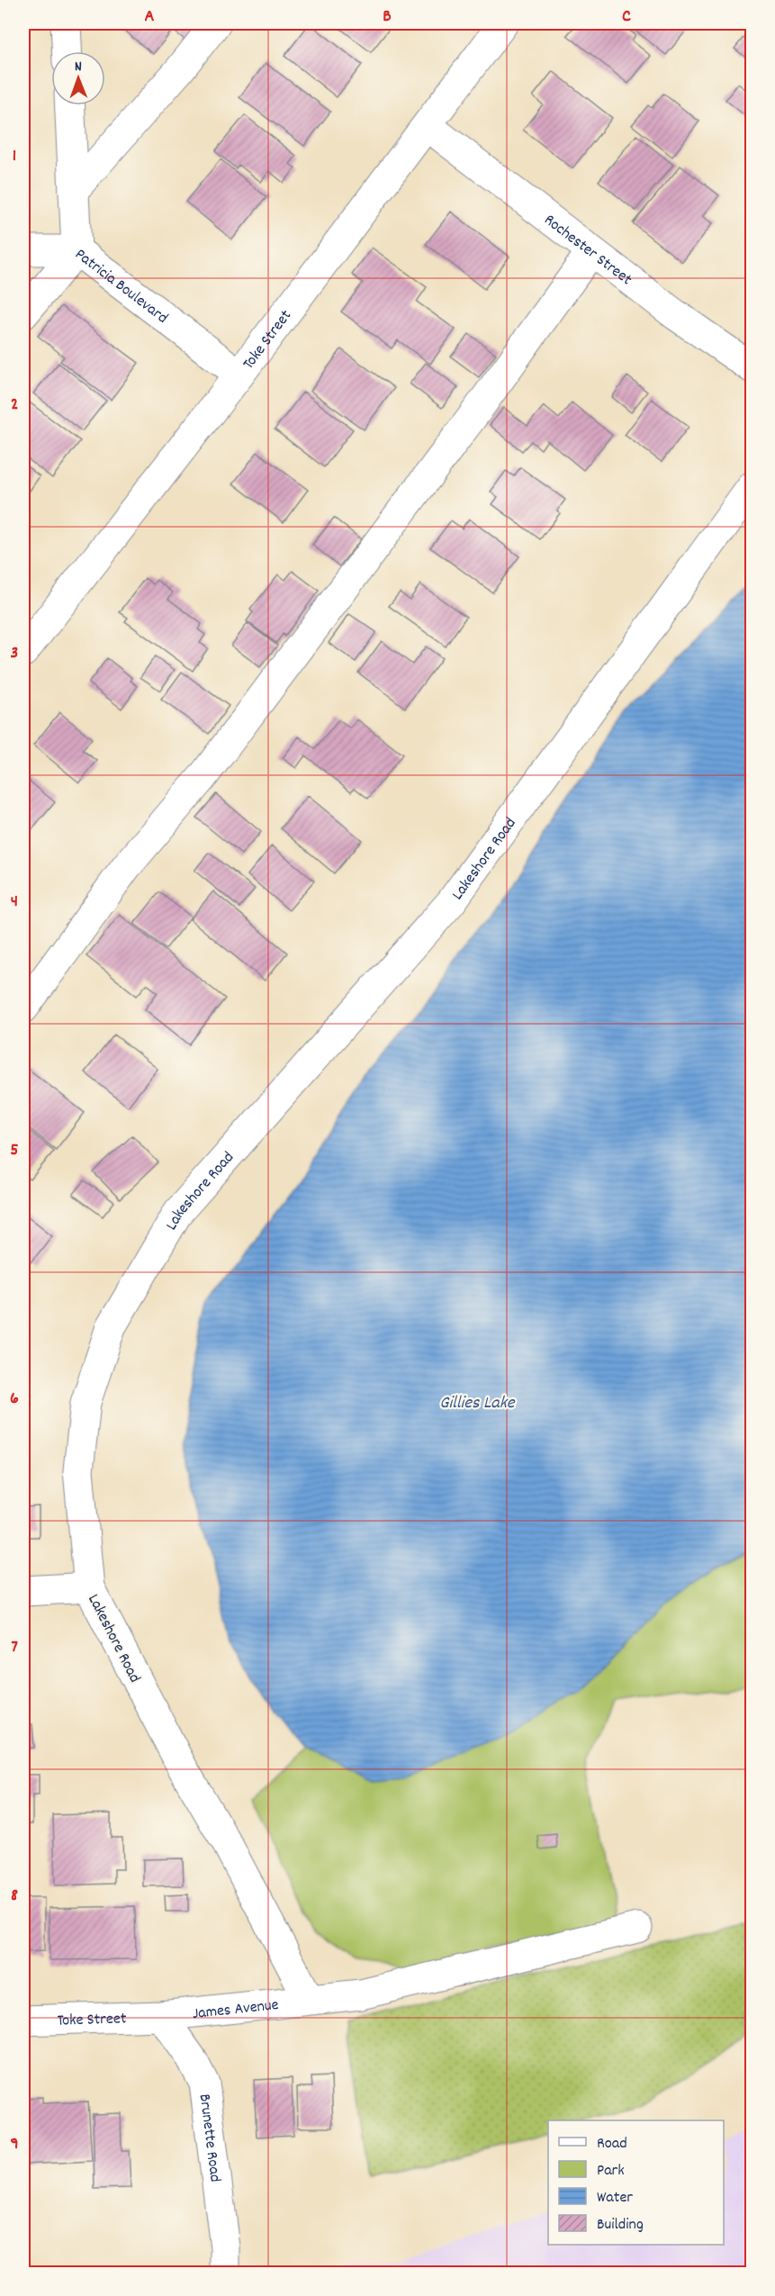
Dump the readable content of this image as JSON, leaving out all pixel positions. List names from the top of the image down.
{
  "streets": {
    "street": [
      "Rochester Street",
      "Patricia Boulevard",
      "Toke Street",
      "Lakeshore Road",
      "James Avenue",
      "Brunette Road"
    ]
  },
  "crossings": [
    ["Rochester Street", "Toke Street"],
    ["Patricia Boulevard", "Toke Street"],
    ["Toke Street", "James Avenue"],
    ["Toke Street", "Brunette Road"],
    ["Lakeshore Road", "James Avenue"],
    ["James Avenue", "Brunette Road"]
  ],
  "water": ["Gillies Lake"],
  "legend": [
    "Road",
    "Park",
    "Water",
    "Building"
  ],
  "north": "top",
  "grid": {
    "columns": ["A", "B", "C"],
    "rows": [
      "1",
      "2",
      "3",
      "4",
      "5",
      "6",
      "7",
      "8",
      "9"
    ]
  }
}
